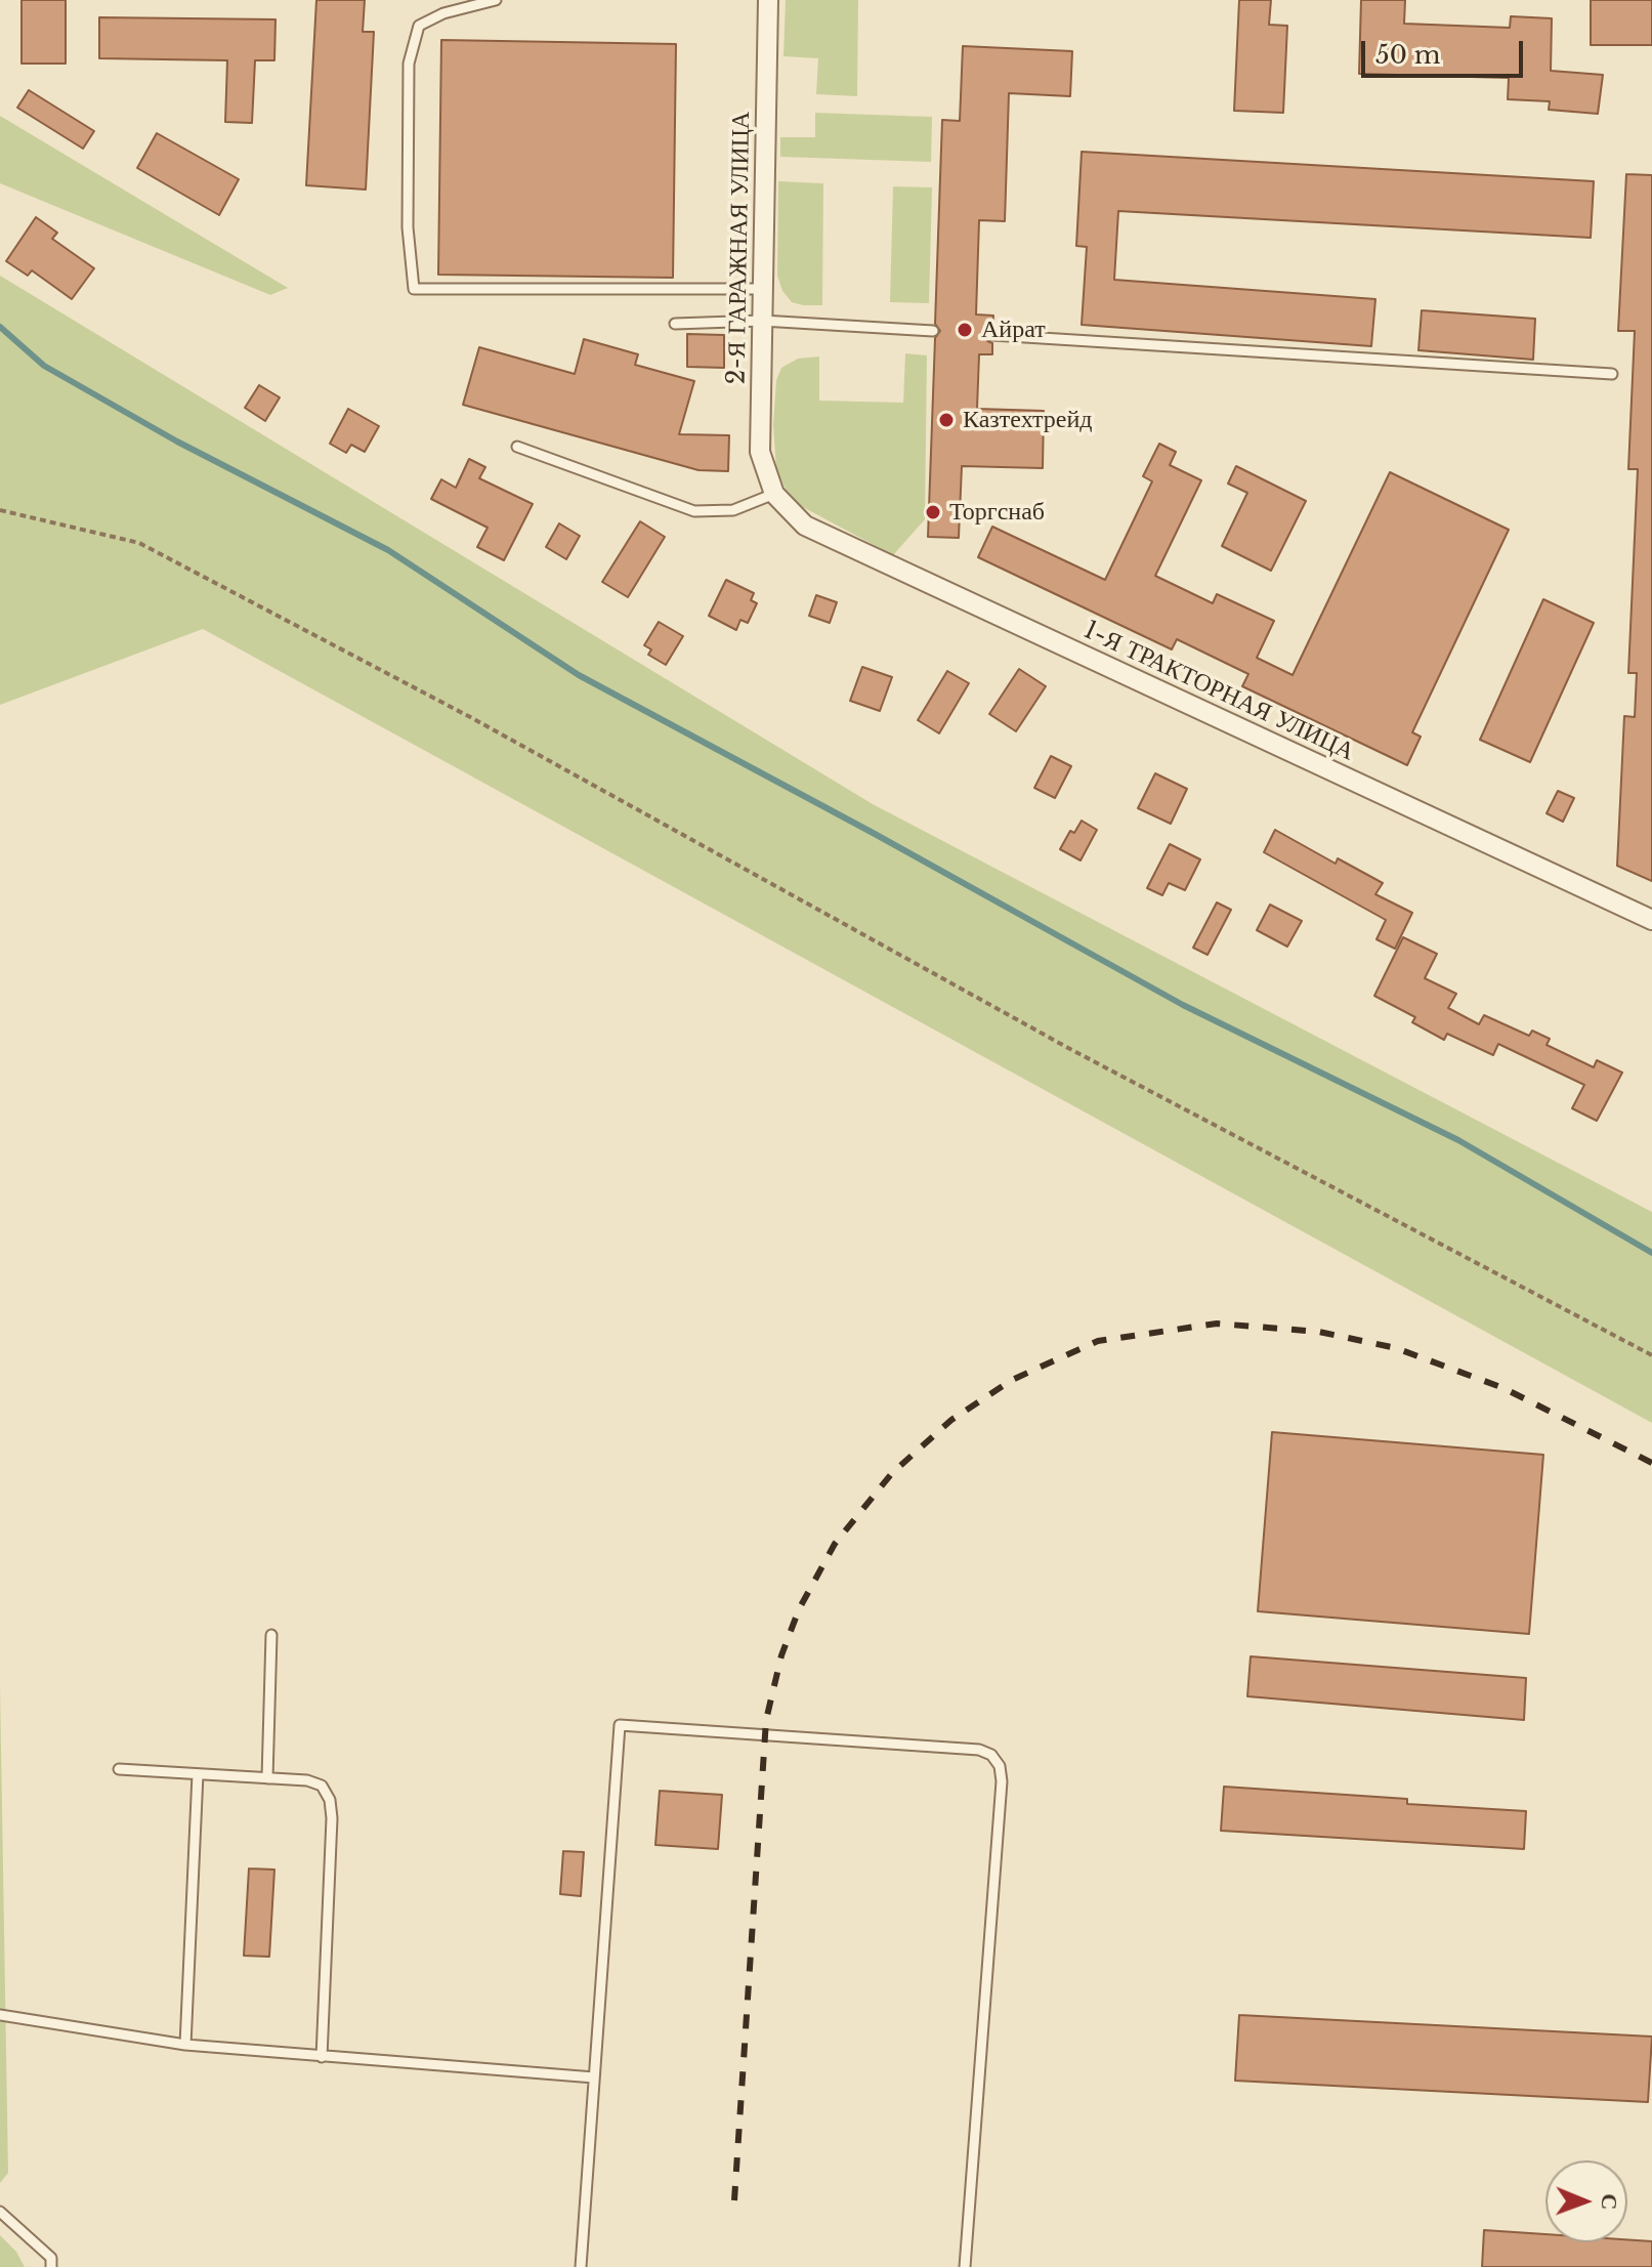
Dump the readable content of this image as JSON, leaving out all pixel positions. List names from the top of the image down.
{
  "streets": {
    "street": ["2-Я ГАРАЖНАЯ УЛИЦА", "1-Я ТРАКТОРНАЯ УЛИЦА"]
  },
  "crossings": [
    ["2-Я ГАРАЖНАЯ УЛИЦА", "1-Я ТРАКТОРНАЯ УЛИЦА"]
  ],
  "places": ["Айрат", "Казтехтрейд", "Торгснаб"],
  "scale_bar": "50 m",
  "north": "right"
}
